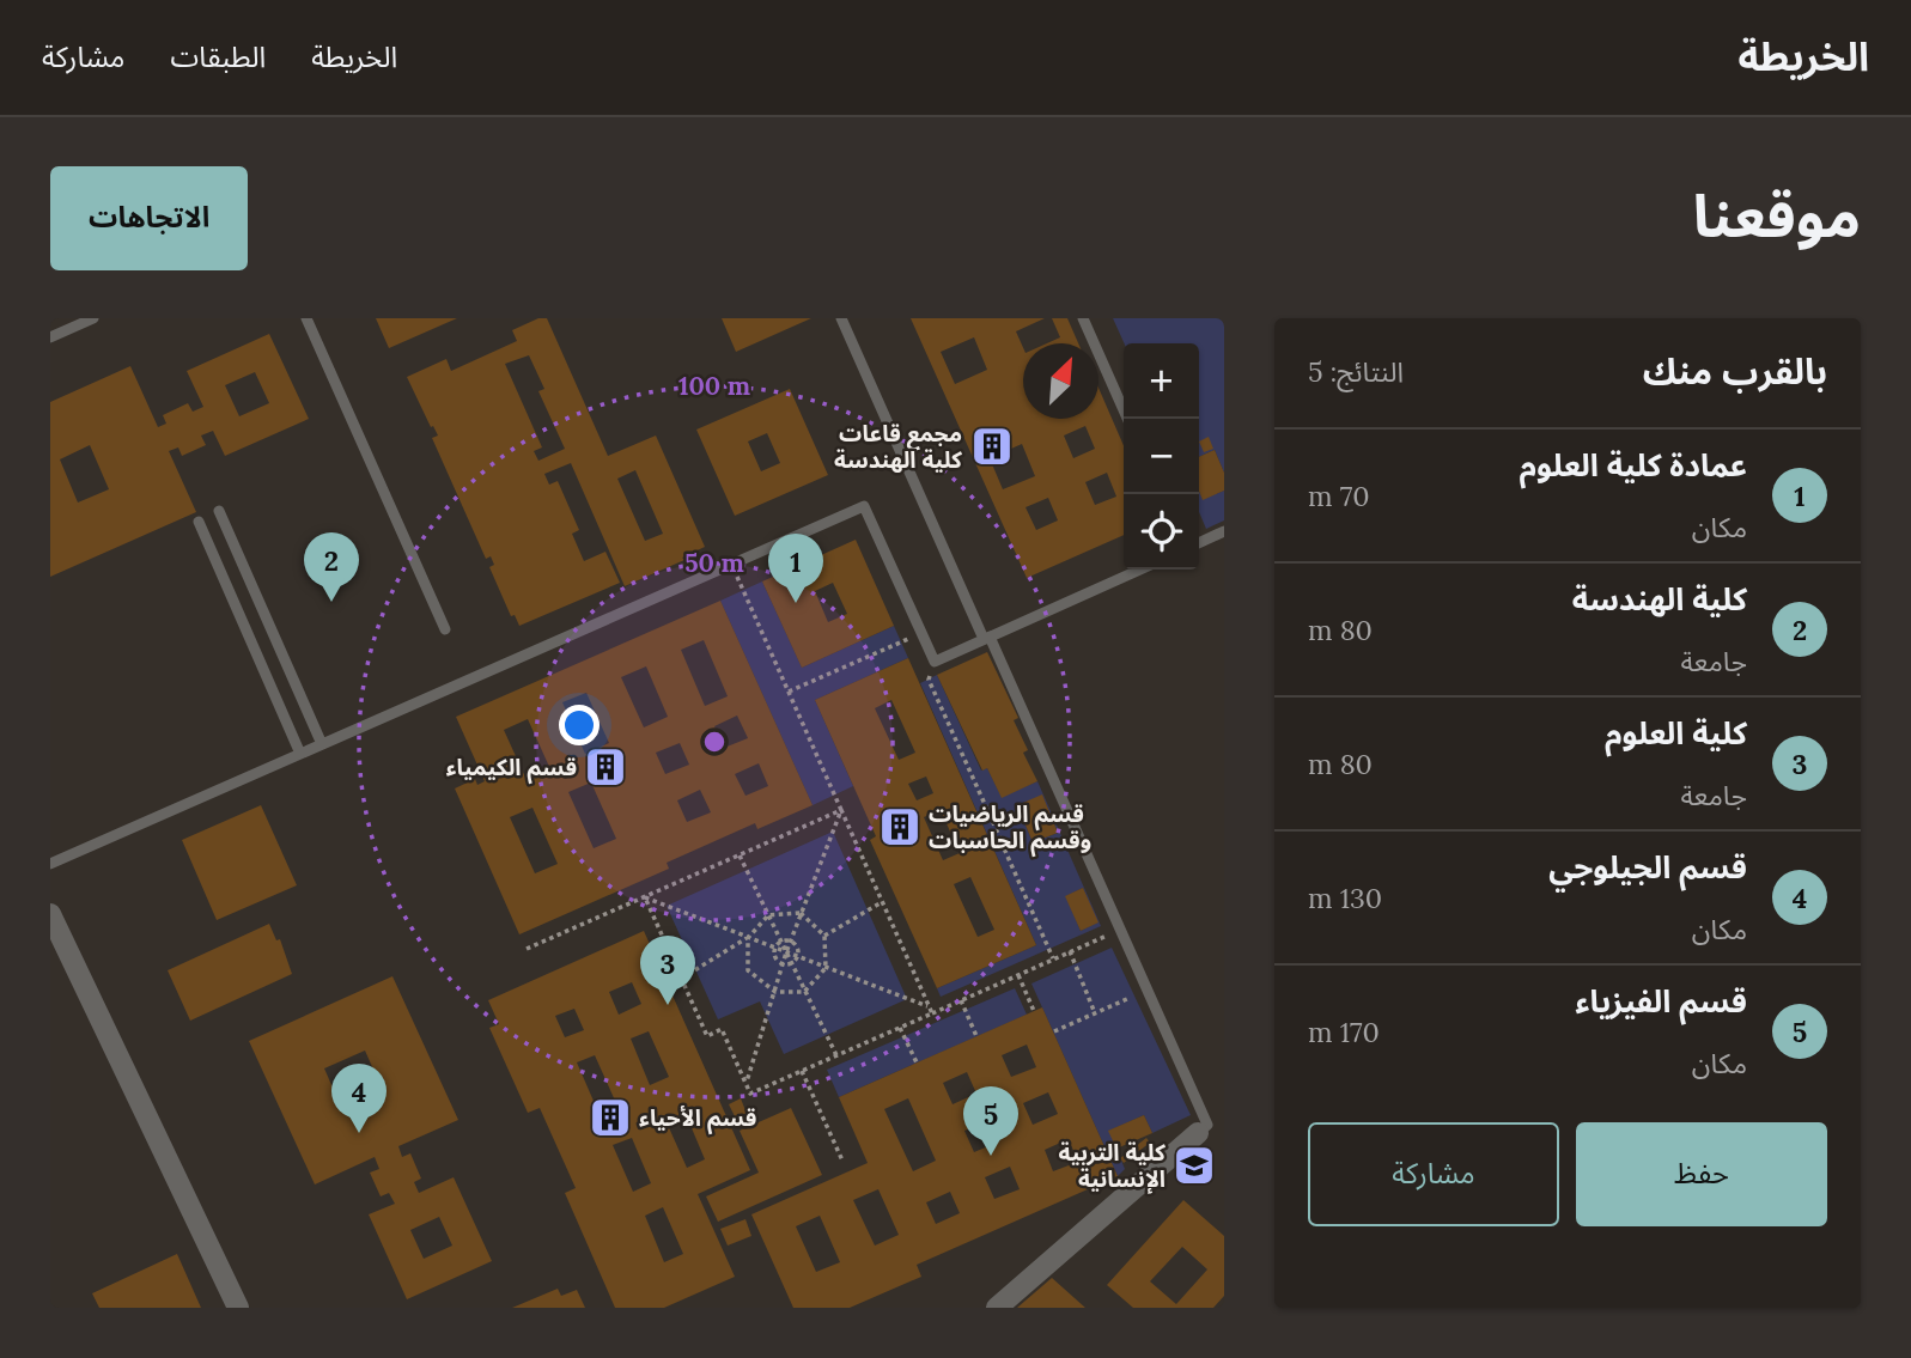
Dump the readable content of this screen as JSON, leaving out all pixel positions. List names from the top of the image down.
{
  "places": {
    "building": [
      "مجمع قاعات كلية الهندسة",
      "قسم الكيمياء",
      "قسم الرياضيات وقسم الحاسبات",
      "قسم الأحياء"
    ],
    "school or university": ["كلية التربية الإنسانية"]
  },
  "north": "top right",
  "page": {
    "header": "الخريطة",
    "nav": ["الخريطة", "الطبقات", "مشاركة"],
    "title": "موقعنا",
    "buttons": [
      "الاتجاهات",
      ["حفظ", "مشاركة"]
    ],
    "heading": ["بالقرب منك", "النتائج: 5"],
    "map_buttons": ["+", "−"],
    "list": [
      {
        "mark": "1",
        "name": "عمادة كلية العلوم",
        "note": "مكان",
        "value": "70 m"
      },
      {
        "mark": "2",
        "name": "كلية الهندسة",
        "note": "جامعة",
        "value": "80 m"
      },
      {
        "mark": "3",
        "name": "كلية العلوم",
        "note": "جامعة",
        "value": "80 m"
      },
      {
        "mark": "4",
        "name": "قسم الجيلوجي",
        "note": "مكان",
        "value": "130 m"
      },
      {
        "mark": "5",
        "name": "قسم الفيزياء",
        "note": "مكان",
        "value": "170 m"
      }
    ],
    "pins": [
      "2",
      "1",
      "3",
      "4",
      "5"
    ]
  },
  "rings": ["100 m", "50 m"]
}
